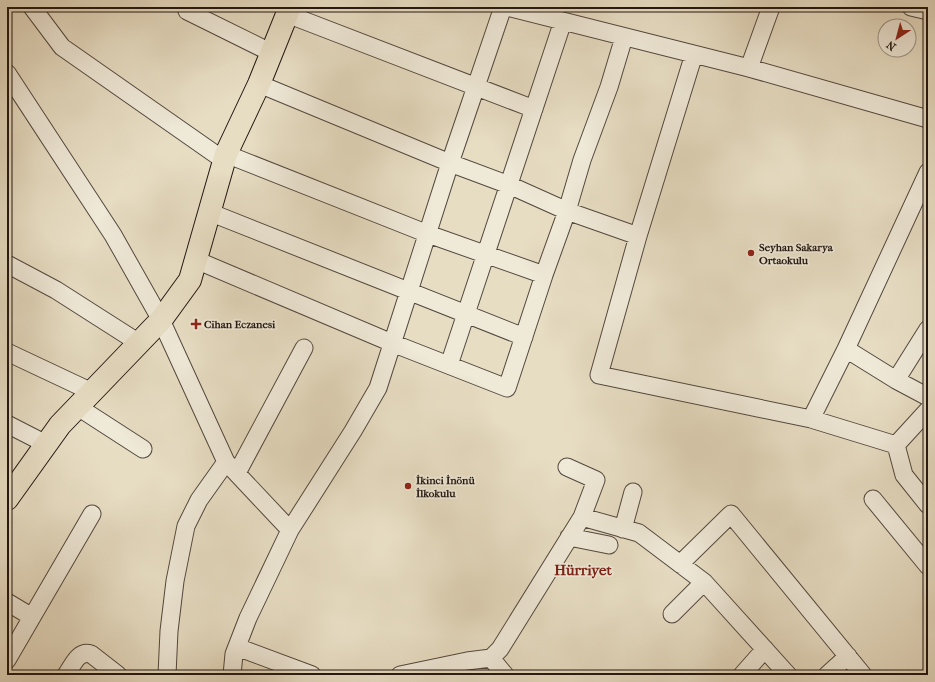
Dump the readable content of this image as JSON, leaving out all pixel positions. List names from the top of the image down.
{
  "districts": ["Hürriyet"],
  "places": {
    "other": ["Seyhan Sakarya Ortaokulu", "İkinci İnönü İlkokulu"],
    "health": ["Cihan Eczanesi"]
  },
  "north": "bottom left"
}
